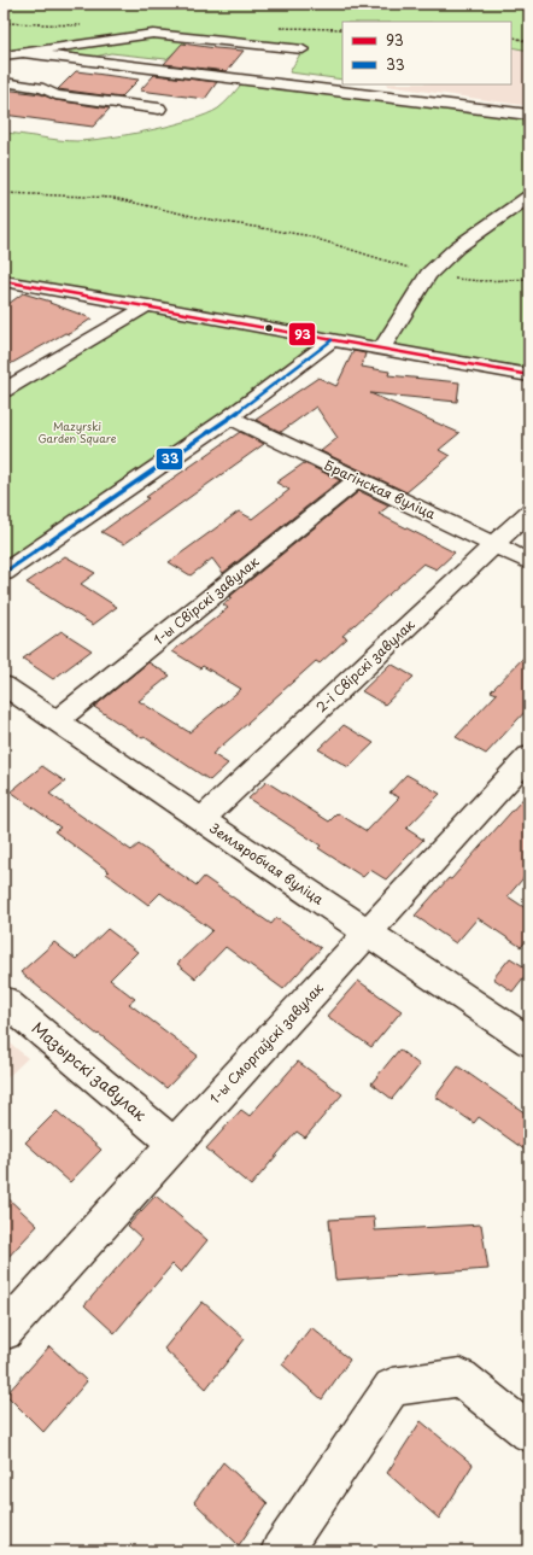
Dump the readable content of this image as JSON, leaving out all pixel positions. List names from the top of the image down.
{
  "streets": {
    "street": [
      "Брагінская вуліца",
      "1-ы Свірскі завулак",
      "2-і Свірскі завулак",
      "Земляробчая вуліца",
      "1-ы Сморгаўскі завулак",
      "Мазырскі завулак"
    ]
  },
  "crossings": [
    ["Брагінская вуліца", "1-ы Свірскі завулак"],
    ["Брагінская вуліца", "2-і Свірскі завулак"],
    ["1-ы Свірскі завулак", "Земляробчая вуліца"],
    ["2-і Свірскі завулак", "Земляробчая вуліца"],
    ["Земляробчая вуліца", "1-ы Сморгаўскі завулак"],
    ["1-ы Сморгаўскі завулак", "Мазырскі завулак"]
  ],
  "parks": ["Mazyrski Garden Square"],
  "lines": ["transit line 93", "transit line 33"],
  "legend": ["93", "33"]
}
